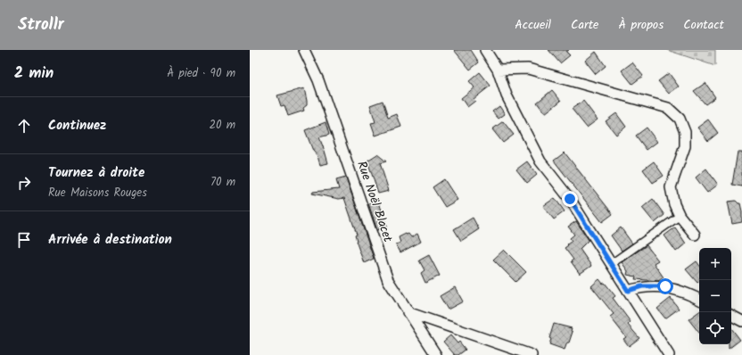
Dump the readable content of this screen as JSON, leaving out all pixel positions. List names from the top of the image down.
{
  "streets": {
    "street": ["Rue Noël Blacet"]
  },
  "page": {
    "header": "Strollr",
    "nav": [
      "Accueil",
      "Carte",
      "À propos",
      "Contact"
    ],
    "heading": ["2 min", "À pied · 90 m"],
    "list": [
      ["Continuez", "20 m"],
      ["Tournez à droite", "Rue Maisons Rouges", "70 m"],
      "Arrivée à destination"
    ],
    "map_buttons": ["+", "−"]
  }
}
